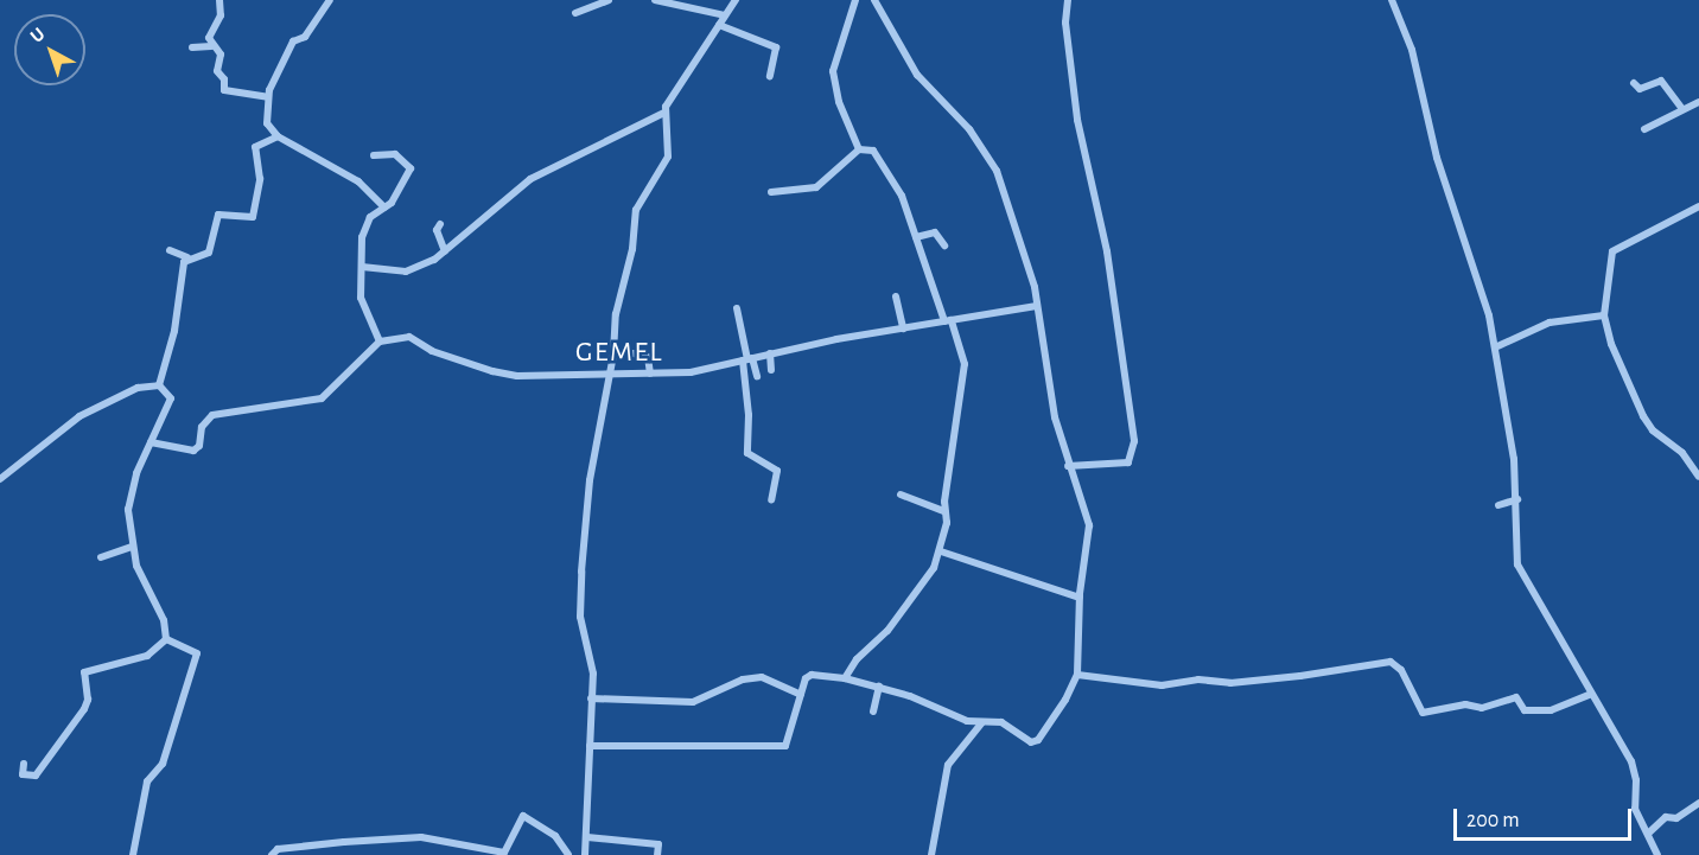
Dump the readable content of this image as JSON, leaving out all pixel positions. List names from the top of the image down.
{
  "districts": ["GEMEL"],
  "scale_bar": "200 m",
  "north": "top left"
}
